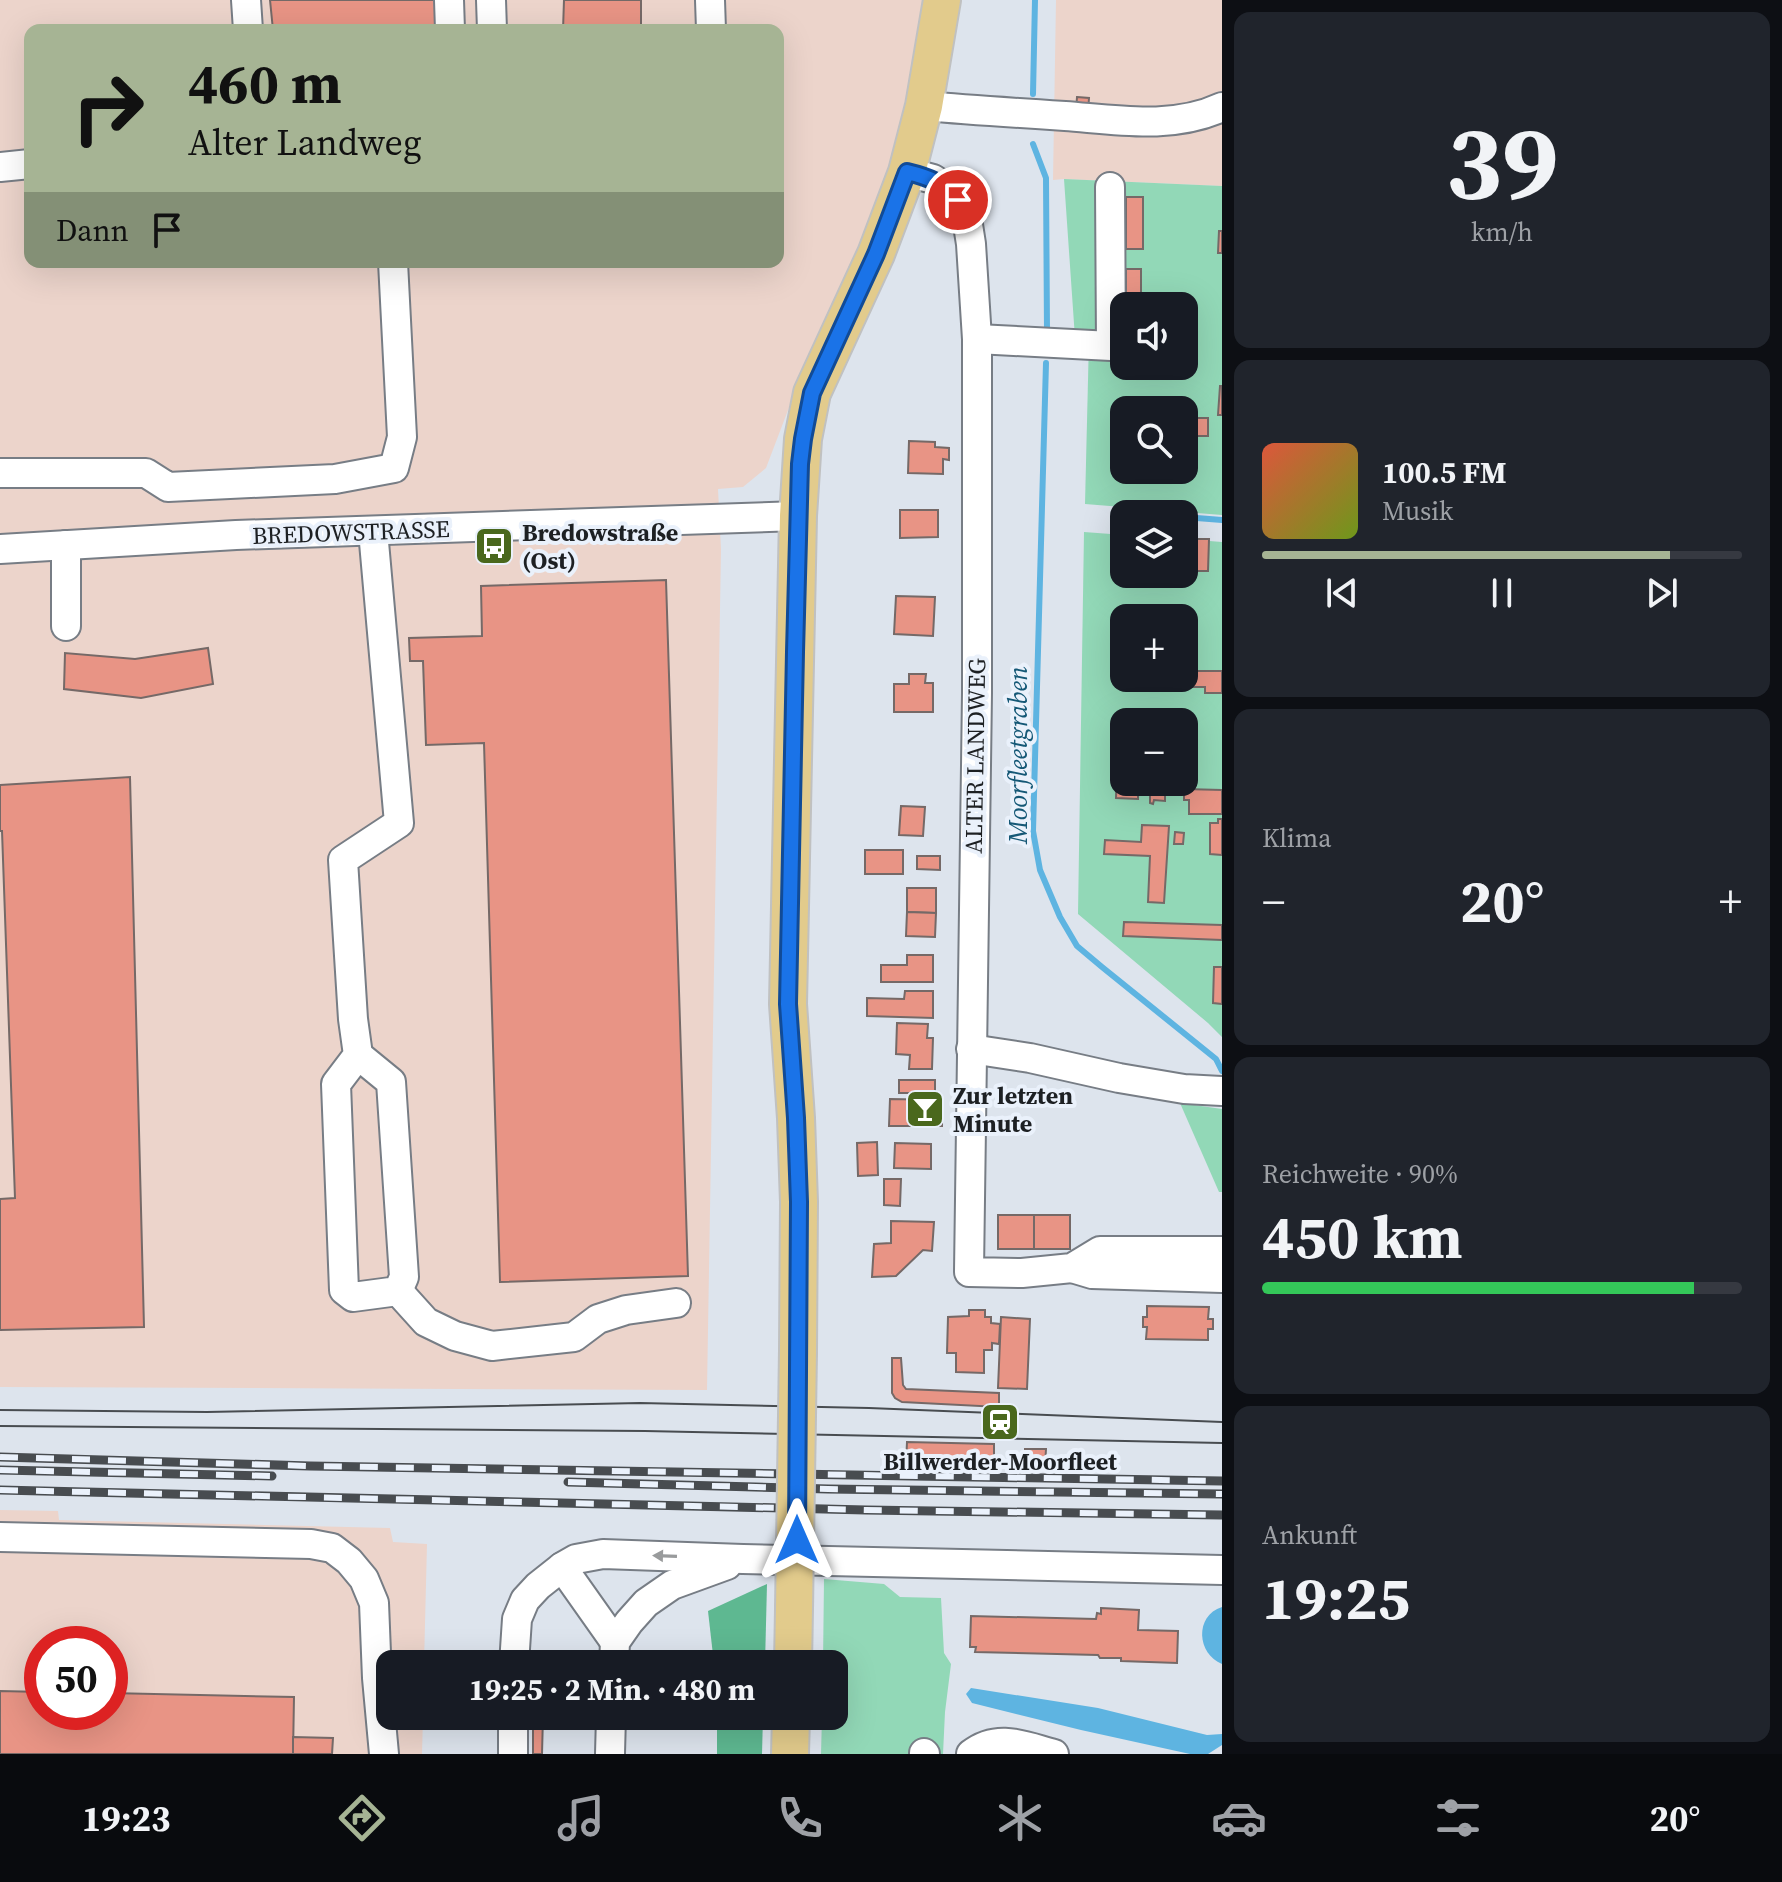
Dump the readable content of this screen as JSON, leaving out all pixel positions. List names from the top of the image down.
{
  "streets": {
    "street": ["BREDOWSTRASSE", "ALTER LANDWEG"]
  },
  "water": ["Moorfleetgraben"],
  "places": {
    "bus stop": ["Bredowstraße (Ost)"],
    "bar": ["Zur letzten Minute"],
    "station": ["Billwerder-Moorfleet"]
  },
  "page": {
    "tile": [
      ["39", "km/h"],
      "Klima",
      ["Reichweite · 90%", "450 km"],
      ["Ankunft", "19:25"]
    ],
    "turn": ["460 m", "Alter Landweg"],
    "then": "Dann",
    "map_buttons": ["+", "−"],
    "song": ["100.5 FM", "Musik"],
    "heat": ["−", "20°", "+"],
    "limit": "50",
    "trip": "19:25 · 2 Min. · 480 m",
    "tabs": ["19:23", "20°"]
  }
}
